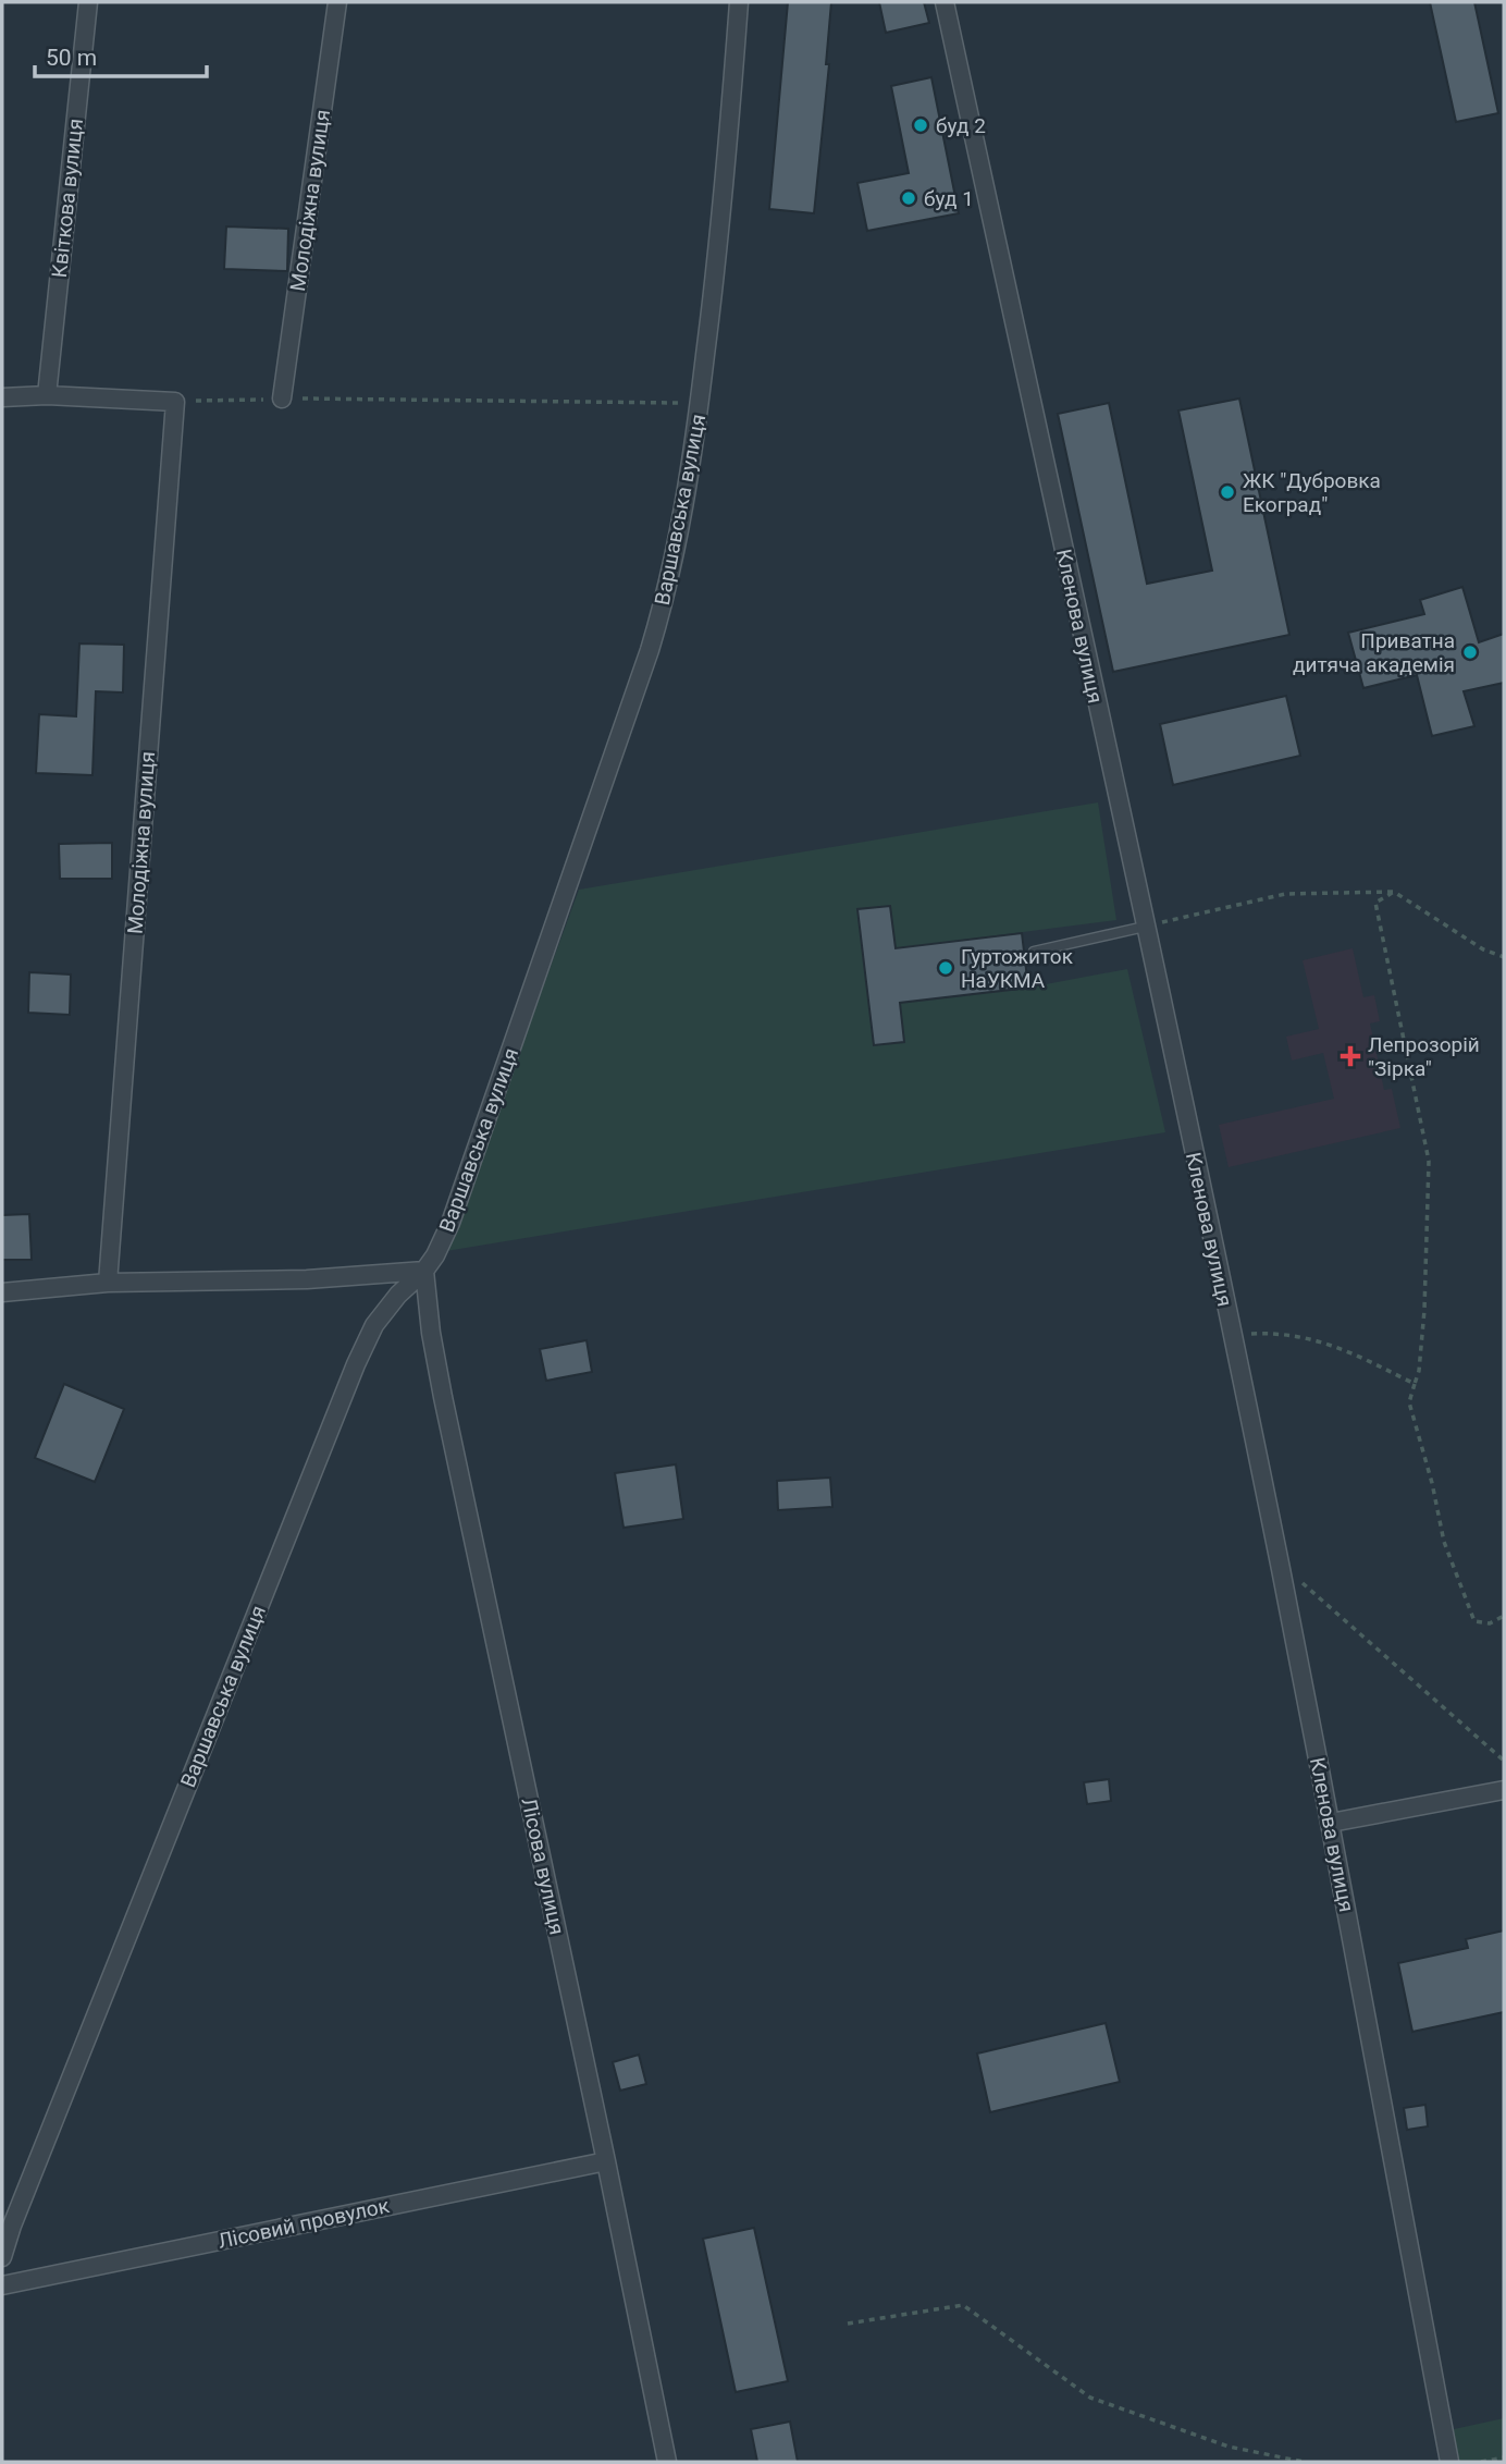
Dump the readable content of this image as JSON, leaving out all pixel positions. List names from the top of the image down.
{
  "streets": {
    "street": [
      "Квіткова вулиця",
      "Молодіжна вулиця",
      "Варшавська вулиця",
      "Кленова вулиця",
      "Лісова вулиця",
      "Лісовий провулок"
    ]
  },
  "crossings": [
    ["Варшавська вулиця", "Лісова вулиця"],
    ["Лісова вулиця", "Лісовий провулок"]
  ],
  "places": {
    "other": [
      "буд 2",
      "буд 1",
      "ЖК \"Дубровка Екоград\"",
      "Приватна дитяча академiя",
      "Гуртожиток НаУКМА"
    ],
    "health": ["Лепрозорій \"Зірка\""]
  },
  "scale_bar": "50 m"
}
